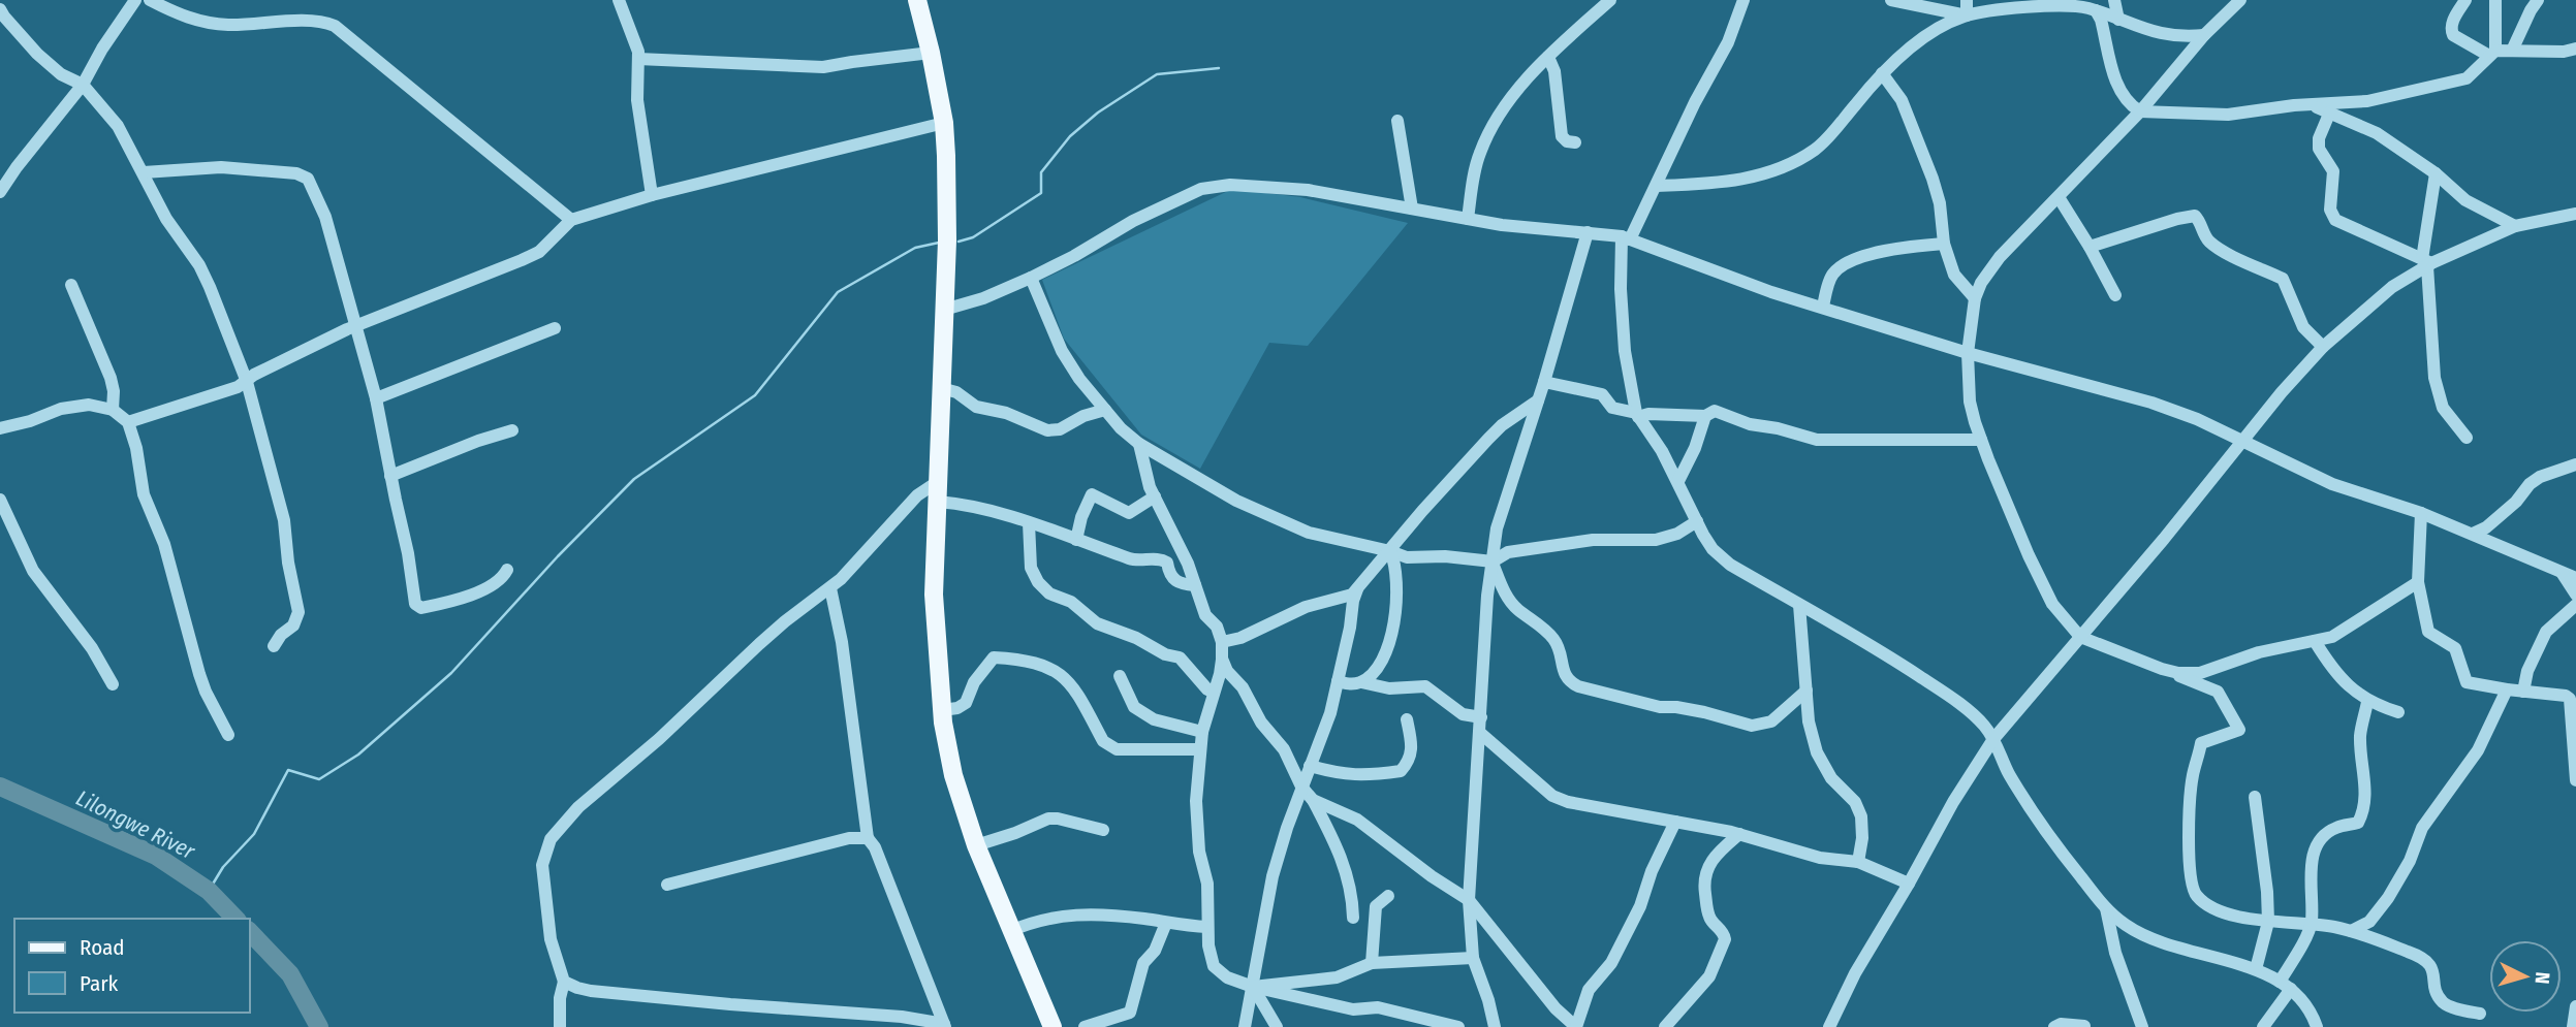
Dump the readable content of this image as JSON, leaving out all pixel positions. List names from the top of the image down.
{
  "water": ["Lilongwe River"],
  "legend": ["Road", "Park"],
  "north": "right"
}
